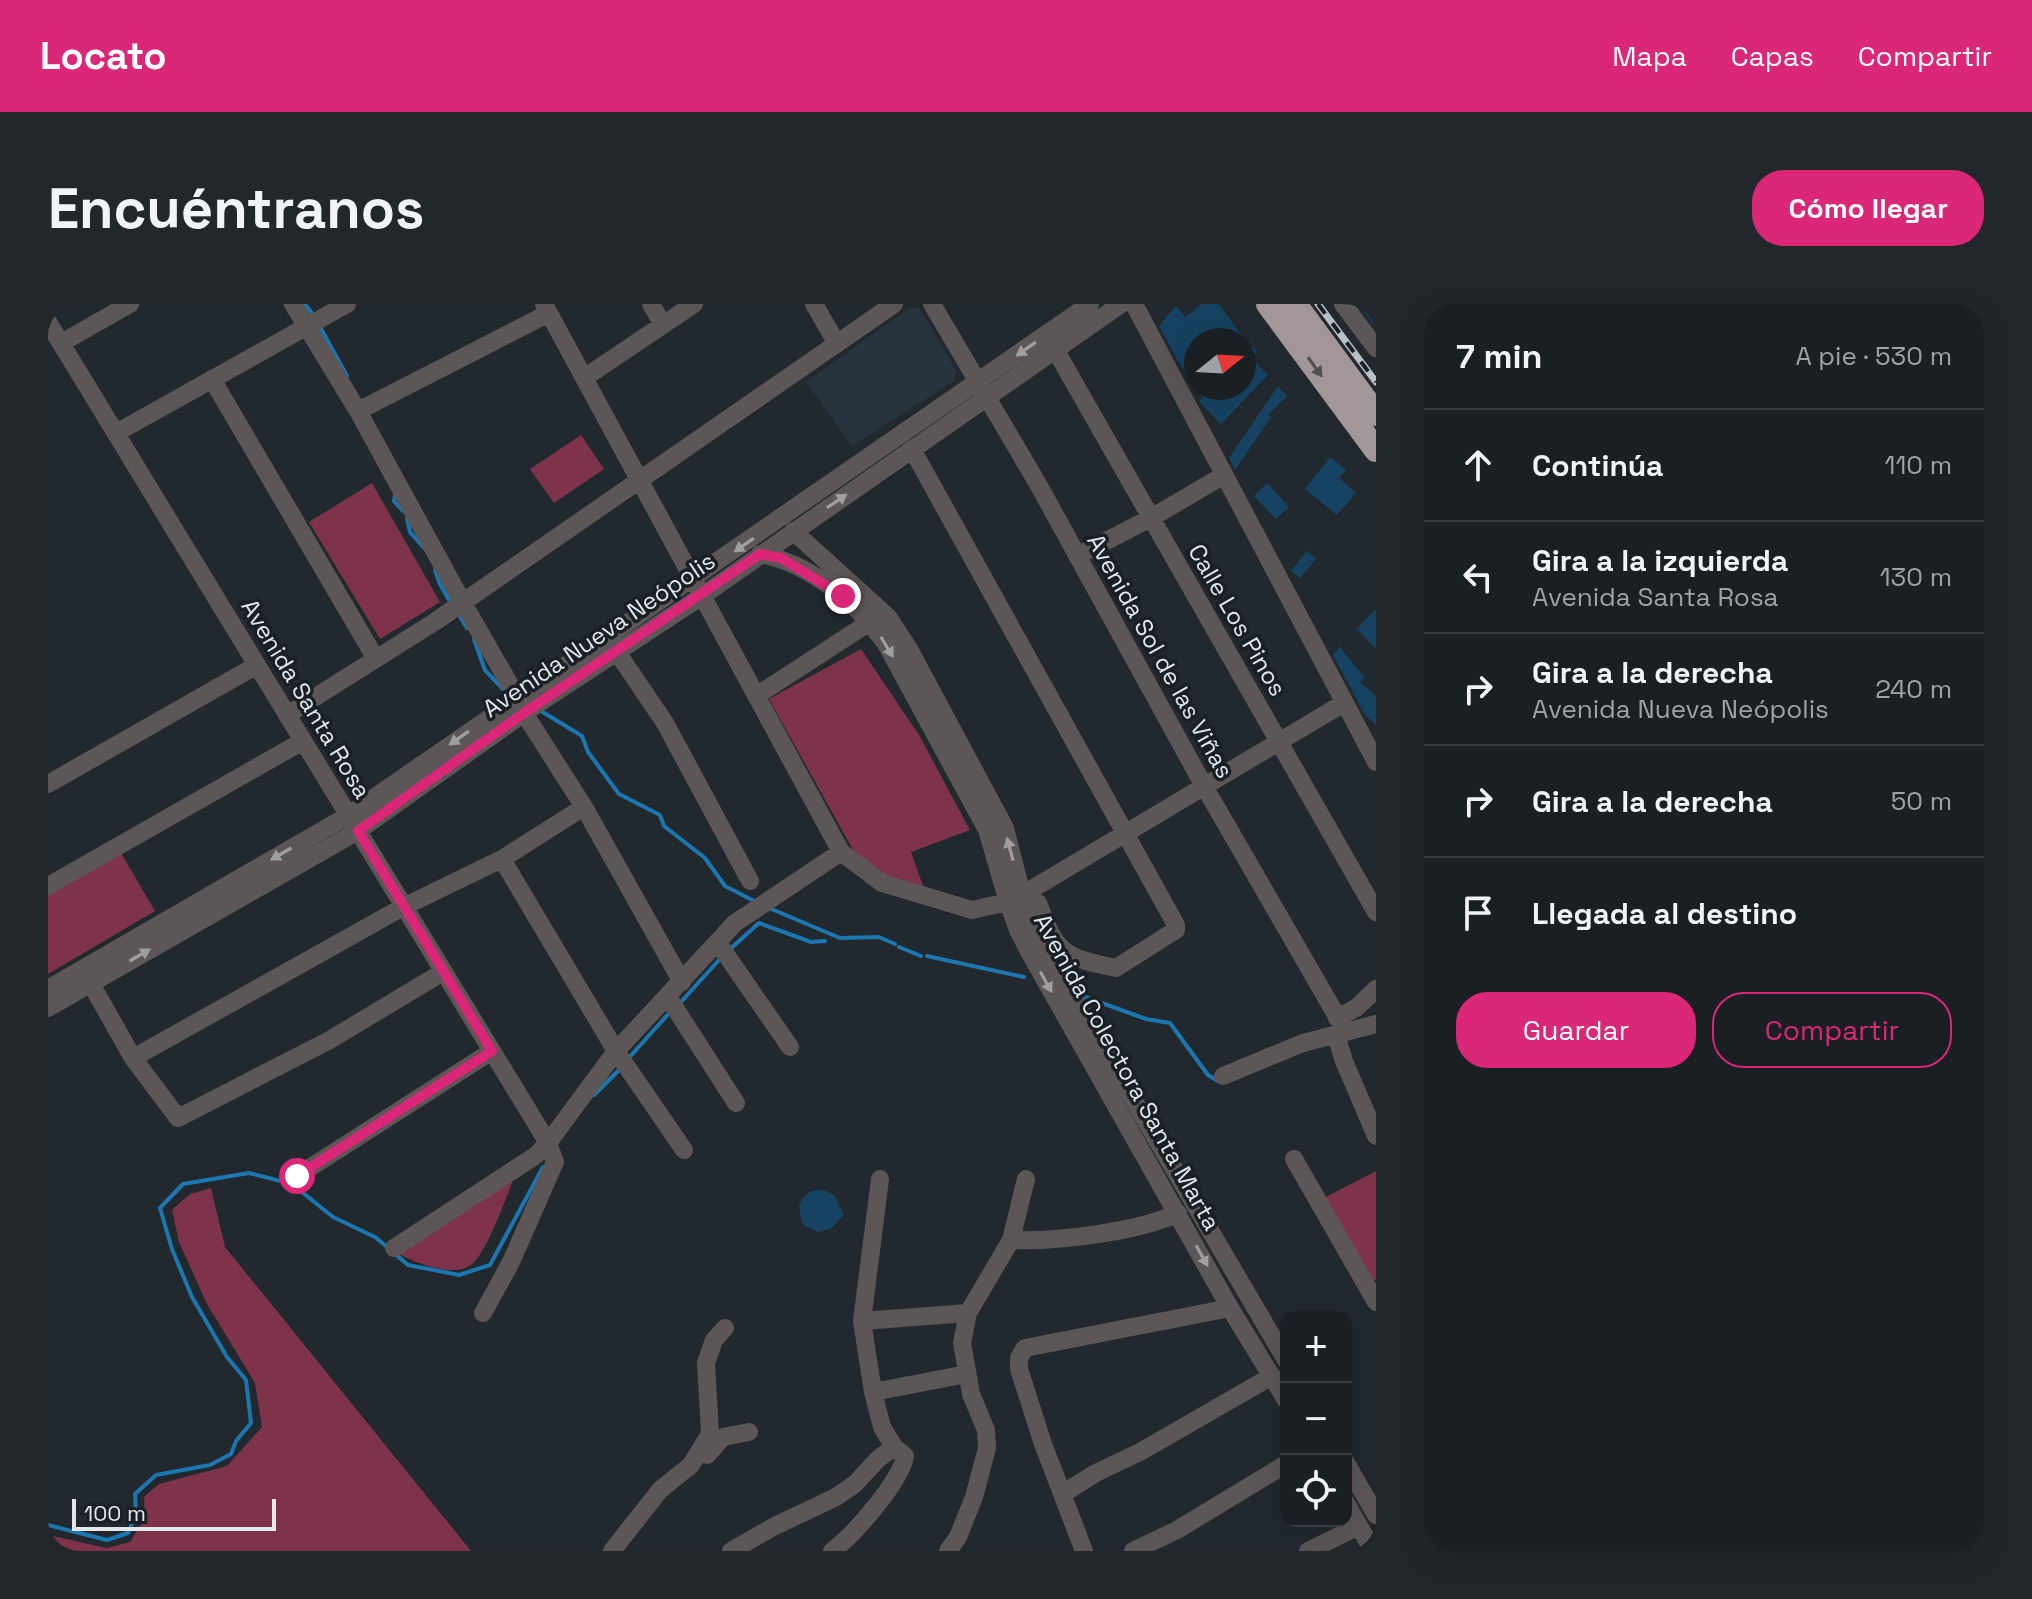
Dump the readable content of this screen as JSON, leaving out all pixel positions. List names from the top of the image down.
{
  "streets": {
    "street": [
      "Calle Los Pinos",
      "Avenida Nueva Neópolis",
      "Avenida Sol de las Viñas",
      "Avenida Santa Rosa",
      "Avenida Colectora Santa Marta"
    ]
  },
  "crossings": [
    ["Calle Los Pinos", "Avenida Nueva Neópolis"],
    ["Avenida Nueva Neópolis", "Avenida Sol de las Viñas"],
    ["Avenida Nueva Neópolis", "Avenida Santa Rosa"],
    ["Avenida Nueva Neópolis", "Avenida Colectora Santa Marta"]
  ],
  "scale_bar": "100 m",
  "north": "right",
  "page": {
    "header": "Locato",
    "nav": ["Mapa", "Capas", "Compartir"],
    "buttons": [
      "Cómo llegar",
      ["Guardar", "Compartir"]
    ],
    "title": "Encuéntranos",
    "heading": ["7 min", "A pie · 530 m"],
    "list": [
      ["Continúa", "110 m"],
      ["Gira a la izquierda", "Avenida Santa Rosa", "130 m"],
      ["Gira a la derecha", "Avenida Nueva Neópolis", "240 m"],
      ["Gira a la derecha", "50 m"],
      "Llegada al destino"
    ],
    "map_buttons": ["+", "−"],
    "scale": "100 m"
  }
}
